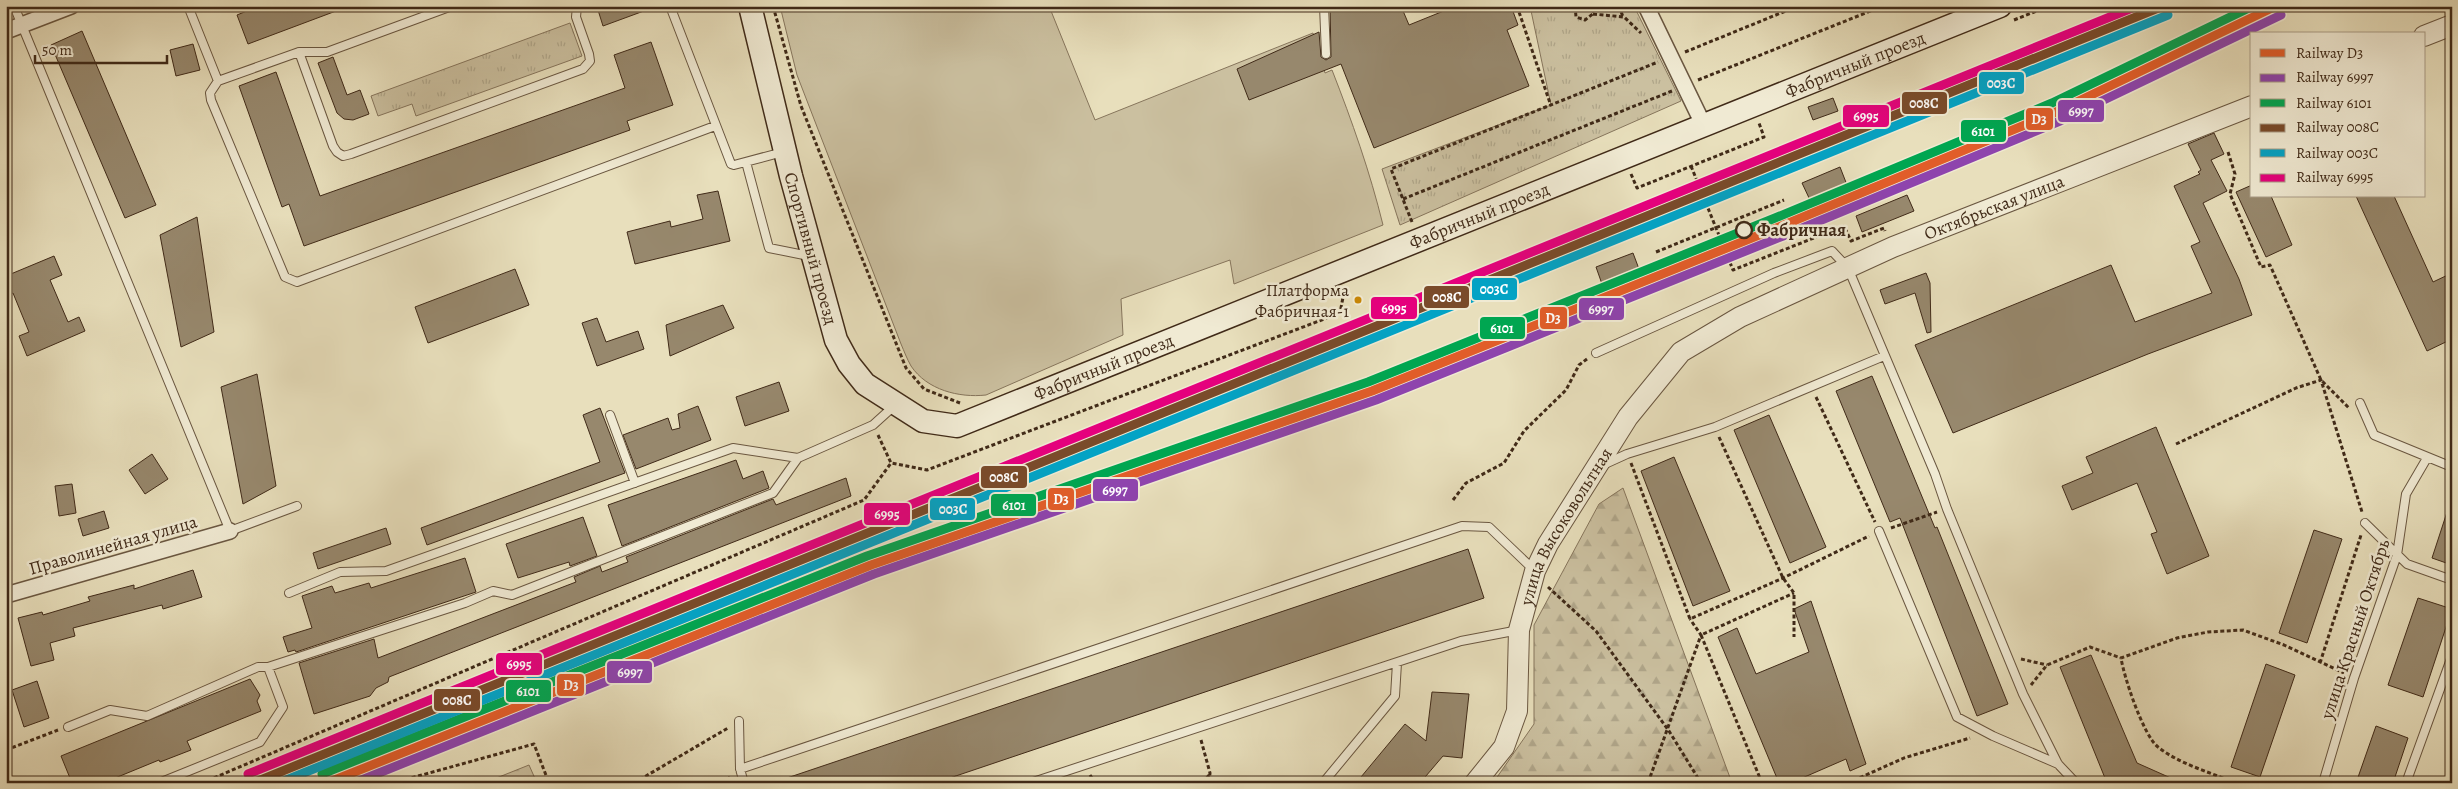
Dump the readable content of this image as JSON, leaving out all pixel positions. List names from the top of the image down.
{
  "streets": {
    "main road": ["Фабричный проезд", "Спортивный проезд"],
    "street": ["Октябрьская улица", "улица Высоковольтная", "Праволинейная улица"],
    "lane": ["улица Красный Октябрь"]
  },
  "crossings": [
    ["Фабричный проезд", "Спортивный проезд"],
    ["Октябрьская улица", "улица Высоковольтная"]
  ],
  "places": ["Фабричная", "Платформа Фабричная-1"],
  "lines": [
    "rail line D3",
    "rail line 6101",
    "rail line 008С",
    "rail line 6995",
    "rail line 6997",
    "rail line 003С"
  ],
  "legend": [
    "Railway D3",
    "Railway 6997",
    "Railway 6101",
    "Railway 008С",
    "Railway 003С",
    "Railway 6995"
  ],
  "scale_bar": "50 m"
}
